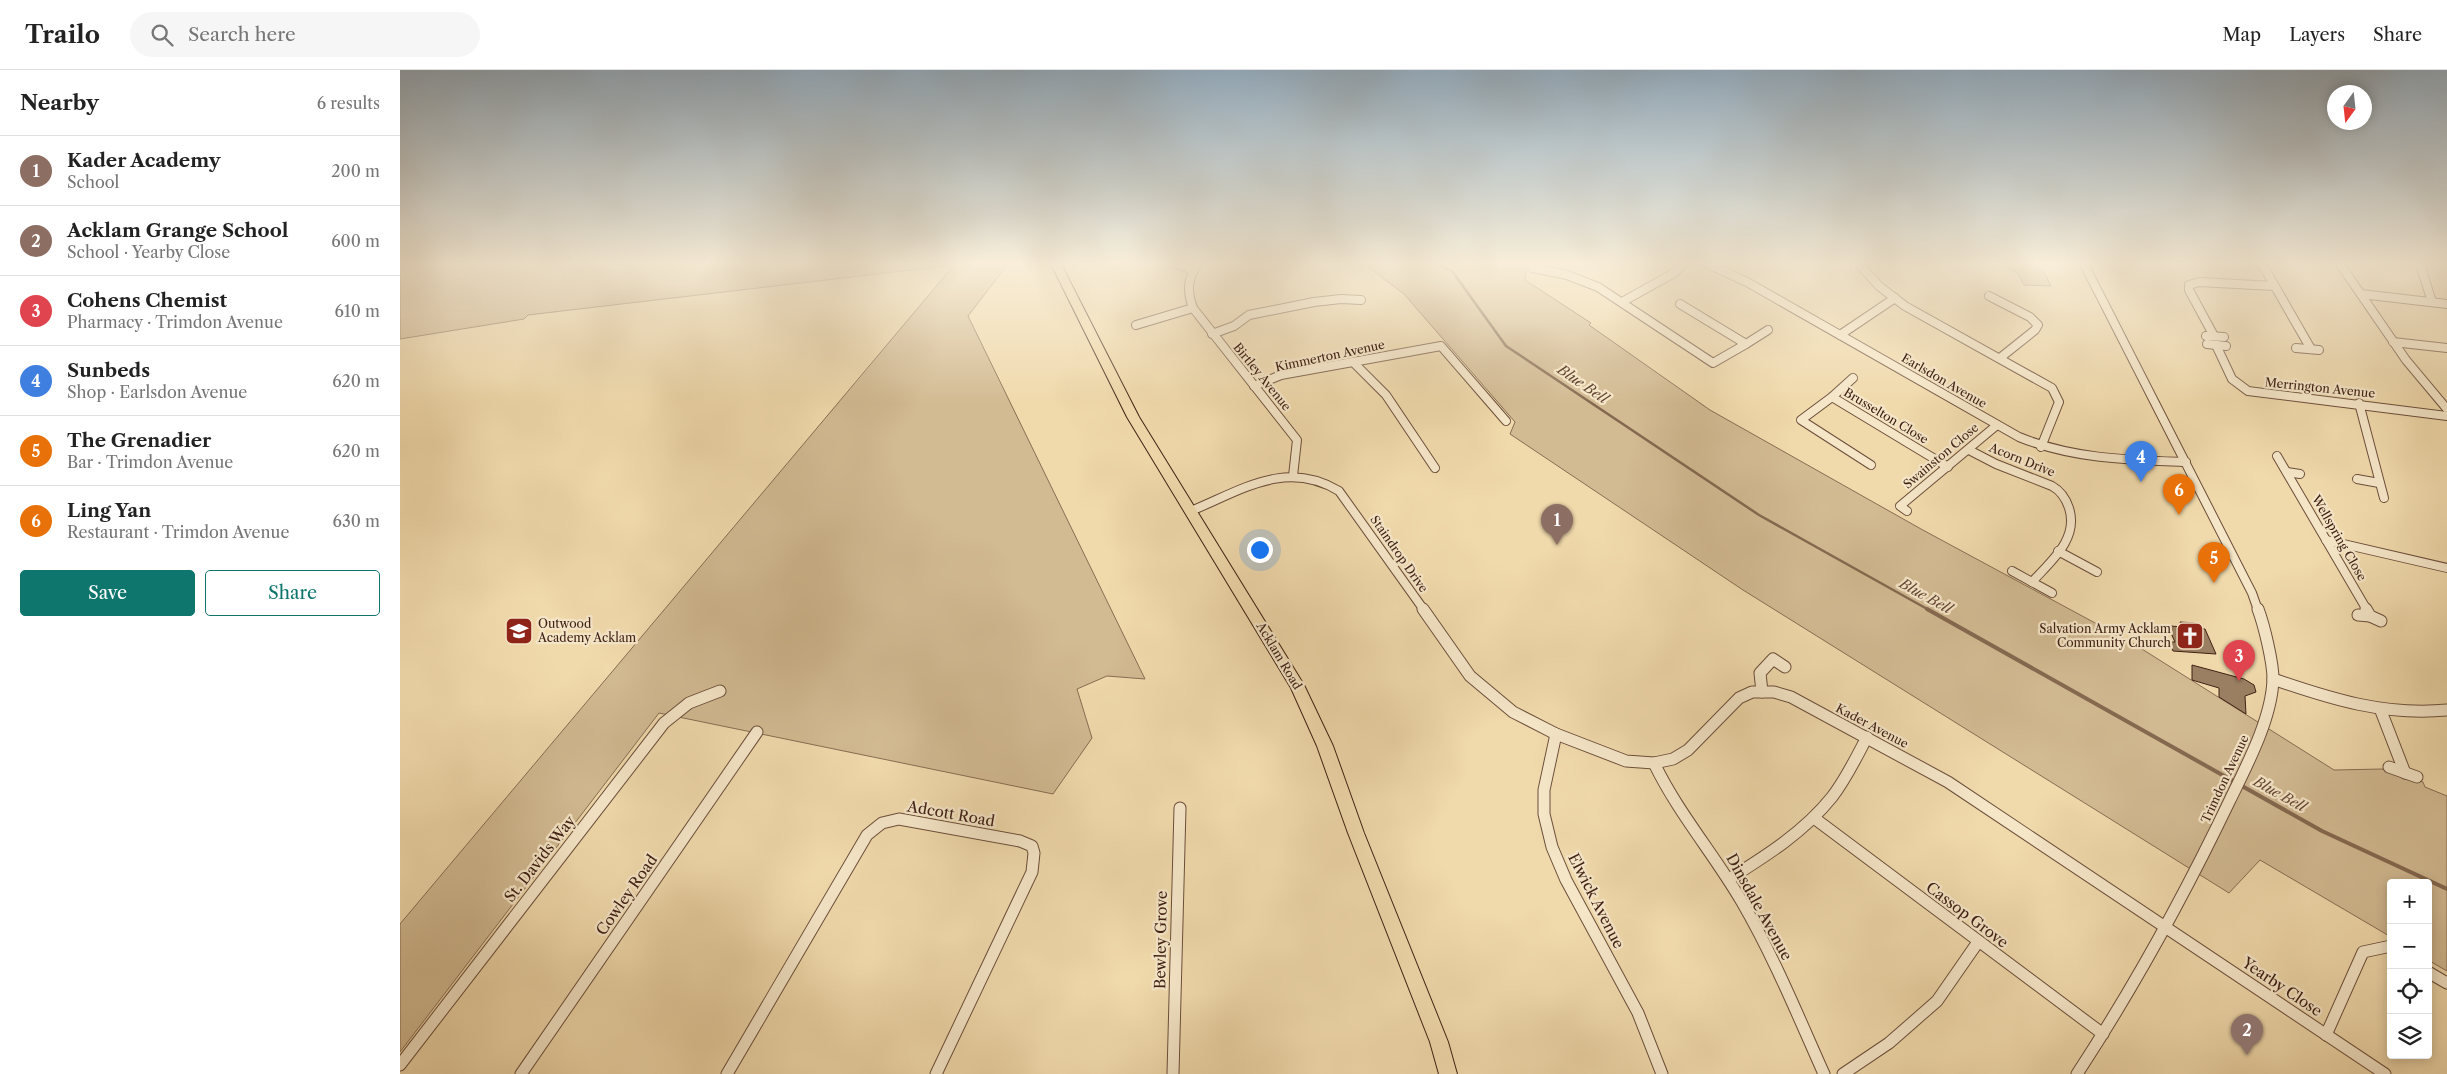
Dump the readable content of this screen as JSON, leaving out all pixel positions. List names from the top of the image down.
{
  "streets": {
    "main road": ["Acklam Road"],
    "street": [
      "Kimmerton Avenue",
      "Birtley Avenue",
      "Earlsdon Avenue",
      "Merrington Avenue",
      "Brusselton Close",
      "Swainston Close",
      "Acorn Drive",
      "Wellspring Close",
      "Staindrop Drive",
      "Kader Avenue",
      "Trimdon Avenue",
      "Adcott Road",
      "St. Davids Way",
      "Cowley Road",
      "Elwick Avenue",
      "Dinsdale Avenue",
      "Cassop Grove",
      "Bewley Grove",
      "Yearby Close"
    ]
  },
  "crossings": [
    ["Kimmerton Avenue", "Birtley Avenue"],
    ["Birtley Avenue", "Staindrop Drive"],
    ["Earlsdon Avenue", "Swainston Close"],
    ["Earlsdon Avenue", "Trimdon Avenue"],
    ["Brusselton Close", "Swainston Close"],
    ["Swainston Close", "Acorn Drive"],
    ["Staindrop Drive", "Acklam Road"],
    ["Staindrop Drive", "Kader Avenue"],
    ["Staindrop Drive", "Elwick Avenue"],
    ["Kader Avenue", "Trimdon Avenue"],
    ["Kader Avenue", "Elwick Avenue"],
    ["Kader Avenue", "Dinsdale Avenue"],
    ["Kader Avenue", "Yearby Close"],
    ["Trimdon Avenue", "Cassop Grove"],
    ["Trimdon Avenue", "Yearby Close"]
  ],
  "water": ["Blue Bell"],
  "places": {
    "school or university": ["Outwood Academy Acklam"],
    "church": ["Salvation Army Acklam Community Church"]
  },
  "north": "bottom",
  "page": {
    "header": "Trailo",
    "search": "Search here",
    "nav": ["Map", "Layers", "Share"],
    "heading": ["Nearby", "6 results"],
    "list": [
      {
        "mark": "1",
        "name": "Kader Academy",
        "note": "School",
        "value": "200 m"
      },
      {
        "mark": "2",
        "name": "Acklam Grange School",
        "note": "School · Yearby Close",
        "value": "600 m"
      },
      {
        "mark": "3",
        "name": "Cohens Chemist",
        "note": "Pharmacy · Trimdon Avenue",
        "value": "610 m"
      },
      {
        "mark": "4",
        "name": "Sunbeds",
        "note": "Shop · Earlsdon Avenue",
        "value": "620 m"
      },
      {
        "mark": "5",
        "name": "The Grenadier",
        "note": "Bar · Trimdon Avenue",
        "value": "620 m"
      },
      {
        "mark": "6",
        "name": "Ling Yan",
        "note": "Restaurant · Trimdon Avenue",
        "value": "630 m"
      }
    ],
    "pins": [
      "4",
      "6",
      "1",
      "5",
      "3",
      "2"
    ],
    "buttons": ["Save", "Share"],
    "map_buttons": ["+", "−"]
  }
}
